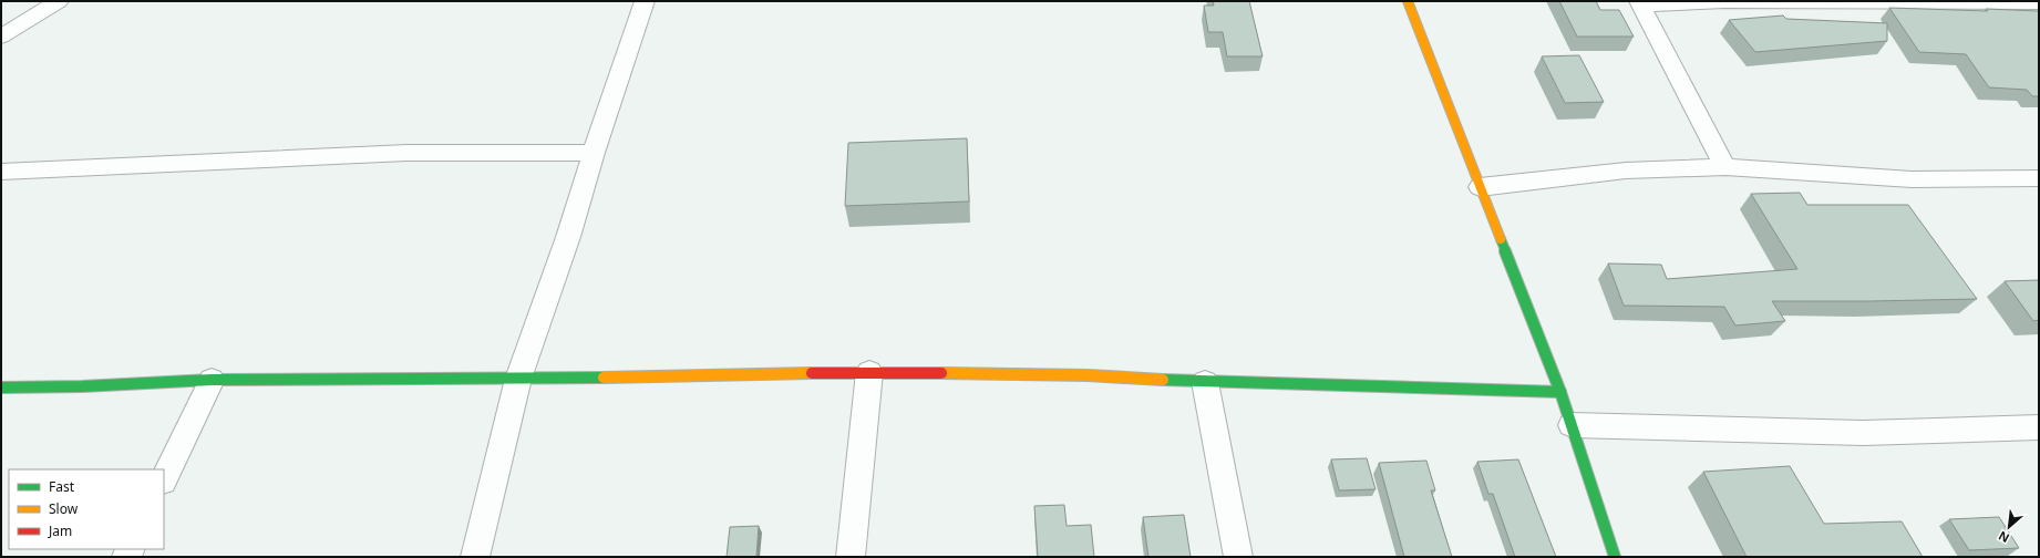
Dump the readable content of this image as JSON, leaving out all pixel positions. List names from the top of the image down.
{
  "legend": ["Fast", "Slow", "Jam"],
  "north": "bottom left"
}
